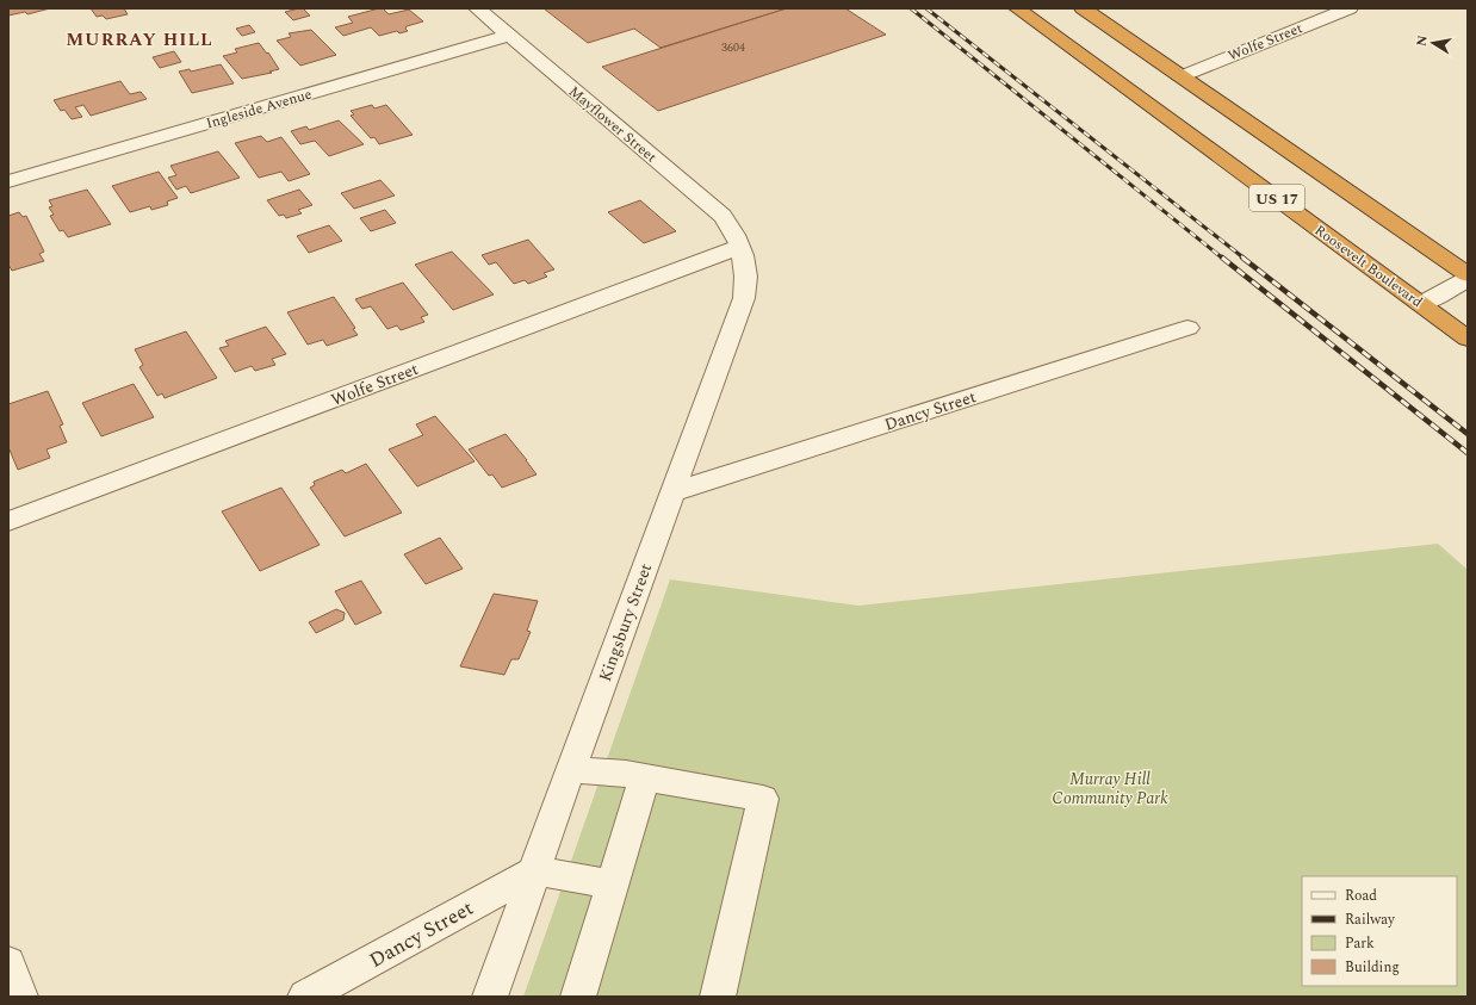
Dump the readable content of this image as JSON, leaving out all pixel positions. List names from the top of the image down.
{
  "streets": {
    "highway": ["US 17", "Roosevelt Boulevard"],
    "street": [
      "Wolfe Street",
      "Ingleside Avenue",
      "Mayflower Street",
      "Dancy Street",
      "Kingsbury Street"
    ]
  },
  "crossings": [
    ["Wolfe Street", "Mayflower Street"],
    ["Wolfe Street", "US 17"],
    ["Wolfe Street", "Kingsbury Street"],
    ["Ingleside Avenue", "Mayflower Street"],
    ["Mayflower Street", "Kingsbury Street"],
    ["US 17", "Roosevelt Boulevard"],
    ["Dancy Street", "Kingsbury Street"]
  ],
  "districts": ["MURRAY HILL"],
  "parks": ["Murray Hill Community Park"],
  "house_numbers": ["3604"],
  "legend": [
    "Road",
    "Railway",
    "Park",
    "Building"
  ],
  "north": "left"
}
